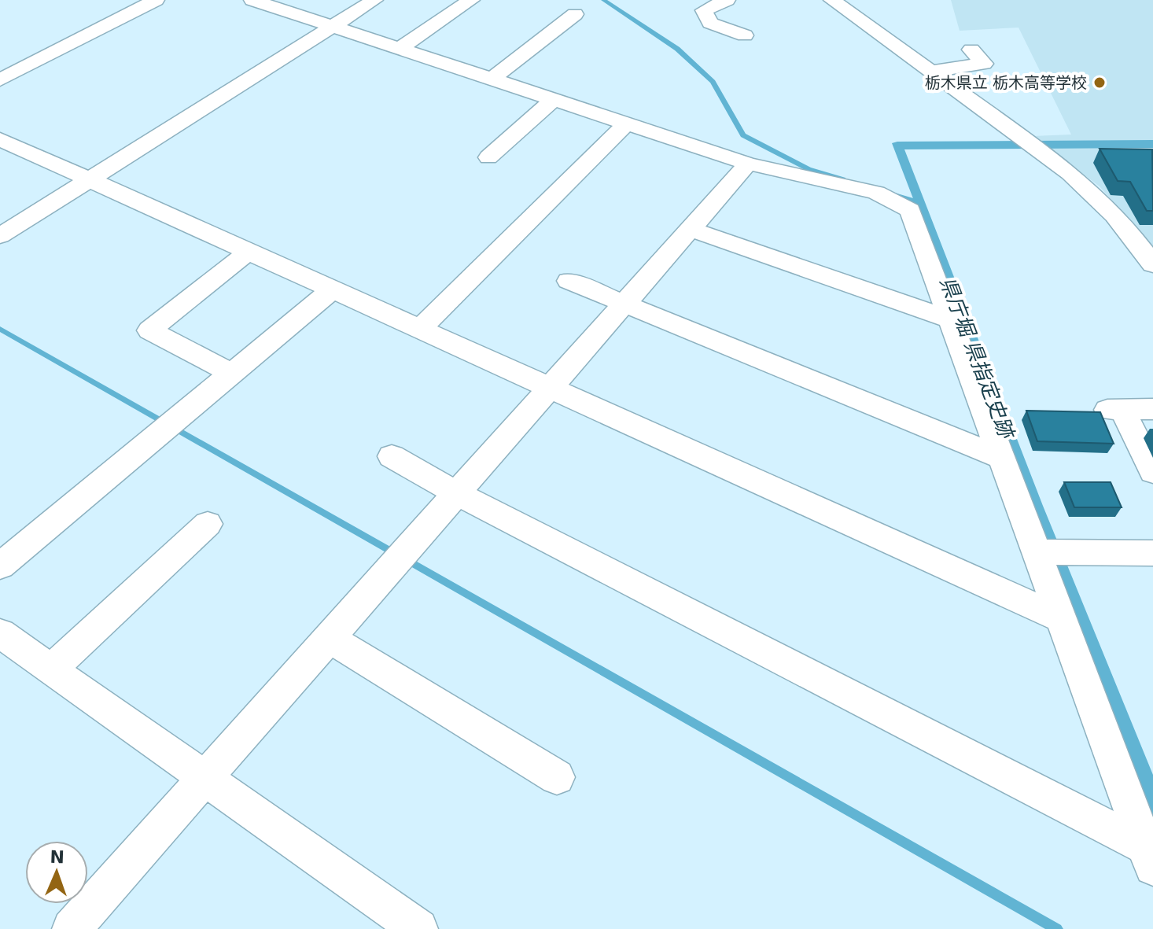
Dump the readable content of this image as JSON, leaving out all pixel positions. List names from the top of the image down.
{
  "water": ["県庁堀 県指定史跡"],
  "places": ["栃木県立 栃木高等学校"],
  "north": "top"
}
